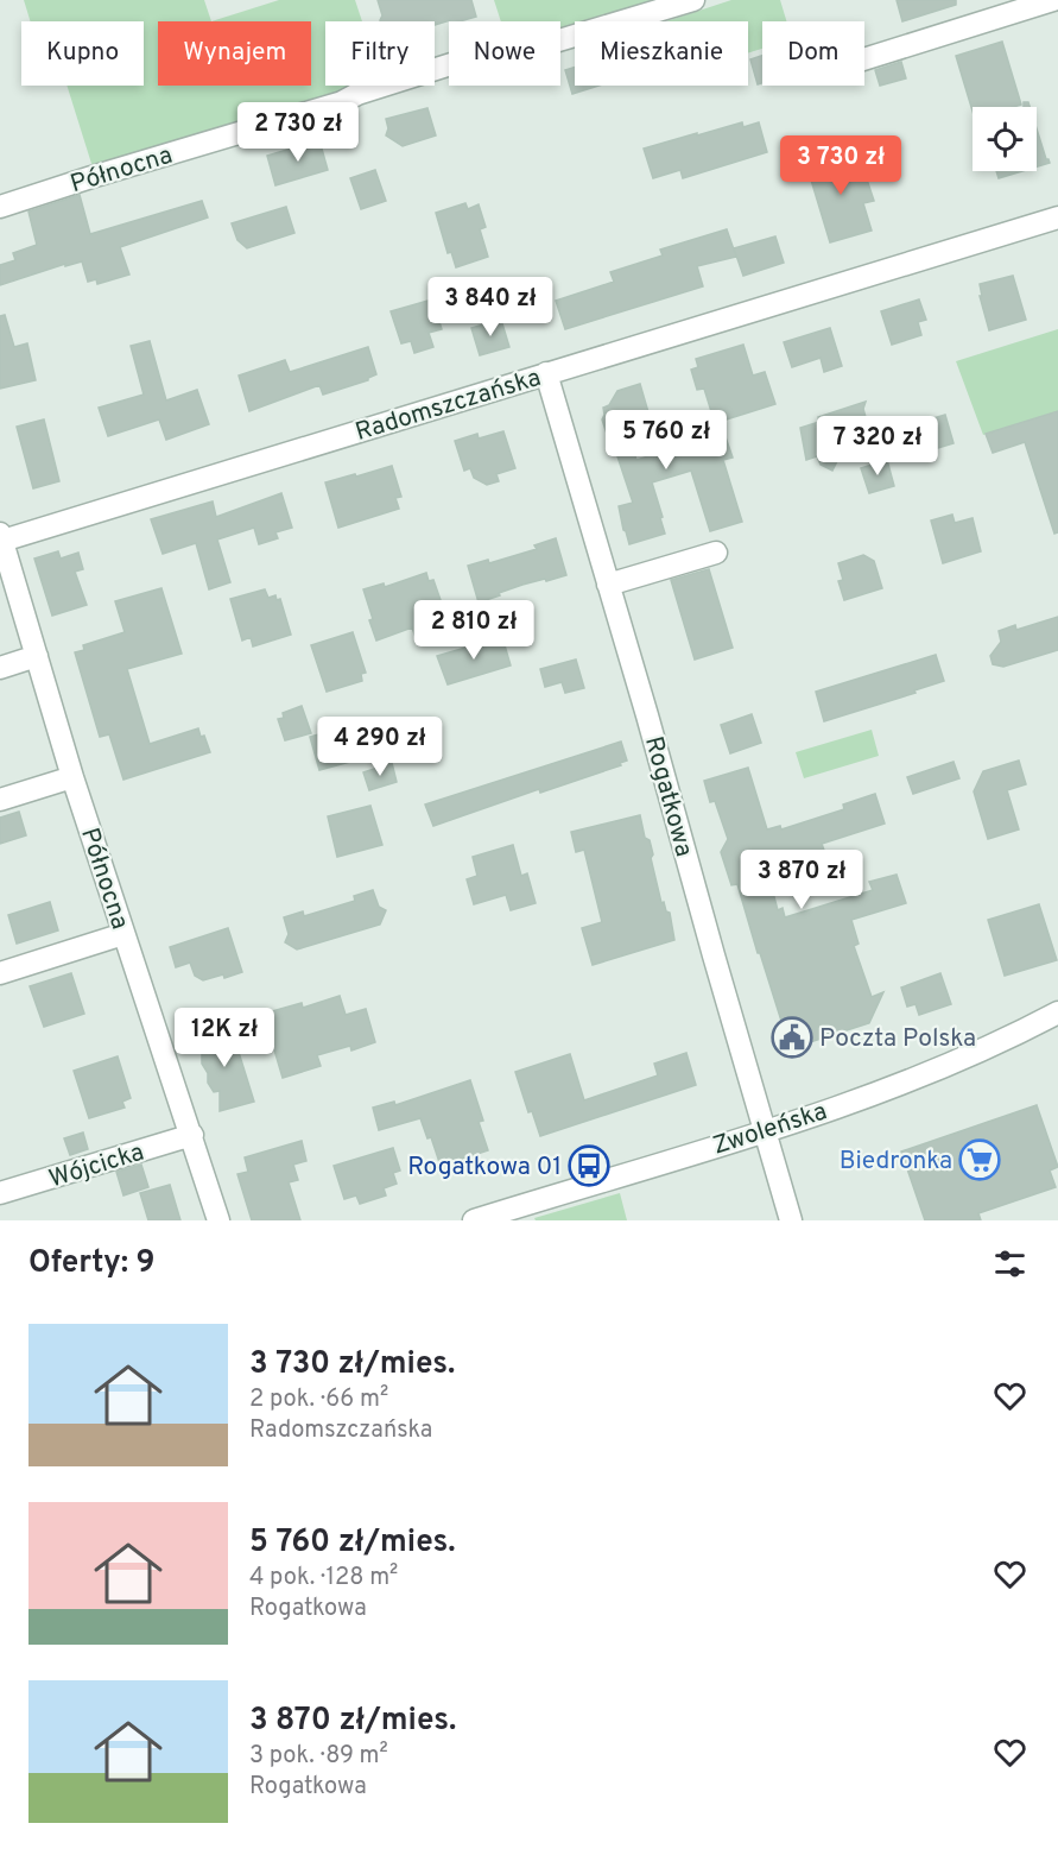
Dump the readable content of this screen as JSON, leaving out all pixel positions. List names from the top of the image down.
{
  "streets": {
    "street": [
      "Północna",
      "Radomszczańska",
      "Rogatkowa",
      "Zwoleńska",
      "Wójcicka"
    ]
  },
  "crossings": [
    ["Północna", "Radomszczańska"],
    ["Północna", "Wójcicka"],
    ["Radomszczańska", "Rogatkowa"],
    ["Rogatkowa", "Zwoleńska"]
  ],
  "places": {
    "public building": ["Poczta Polska"],
    "supermarket": ["Biedronka"],
    "bus stop": ["Rogatkowa 01"]
  },
  "page": {
    "chip": [
      "Kupno",
      "Wynajem",
      "Filtry",
      "Nowe",
      "Mieszkanie",
      "Dom"
    ],
    "price": [
      "2 730 zł",
      "3 730 zł",
      "3 840 zł",
      "5 760 zł",
      "7 320 zł",
      "2 810 zł",
      "4 290 zł",
      "3 870 zł",
      "12K zł"
    ],
    "heading": "Oferty: 9",
    "list": [
      {
        "name": "3 730 zł/mies.",
        "note": "2 pok. · 66 m² · Radomszczańska"
      },
      {
        "name": "5 760 zł/mies.",
        "note": "4 pok. · 128 m² · Rogatkowa"
      },
      {
        "name": "3 870 zł/mies.",
        "note": "3 pok. · 89 m² · Rogatkowa"
      }
    ]
  }
}
